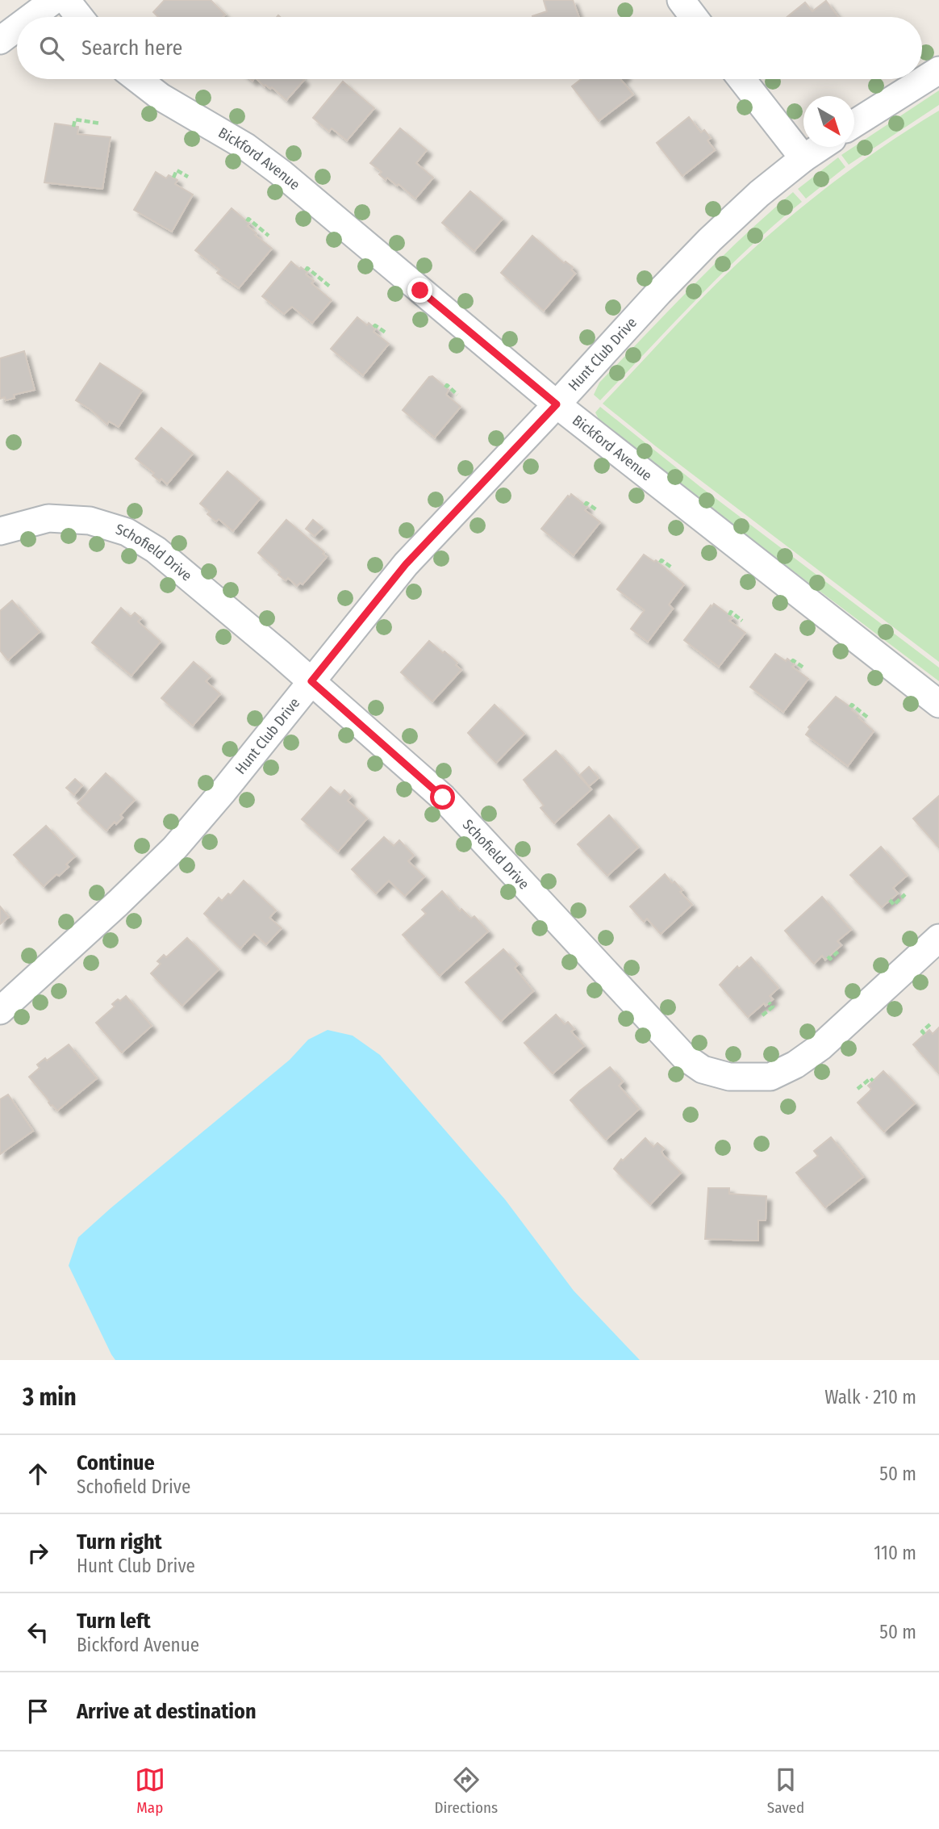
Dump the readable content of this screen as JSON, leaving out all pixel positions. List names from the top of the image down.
{
  "streets": {
    "street": ["Bickford Avenue", "Hunt Club Drive", "Schofield Drive"]
  },
  "crossings": [
    ["Bickford Avenue", "Hunt Club Drive"],
    ["Hunt Club Drive", "Schofield Drive"]
  ],
  "north": "bottom right",
  "page": {
    "search": "Search here",
    "heading": ["3 min", "Walk · 210 m"],
    "list": [
      ["Continue", "Schofield Drive", "50 m"],
      ["Turn right", "Hunt Club Drive", "110 m"],
      ["Turn left", "Bickford Avenue", "50 m"],
      "Arrive at destination"
    ],
    "nav": ["Map", "Directions", "Saved"]
  }
}
